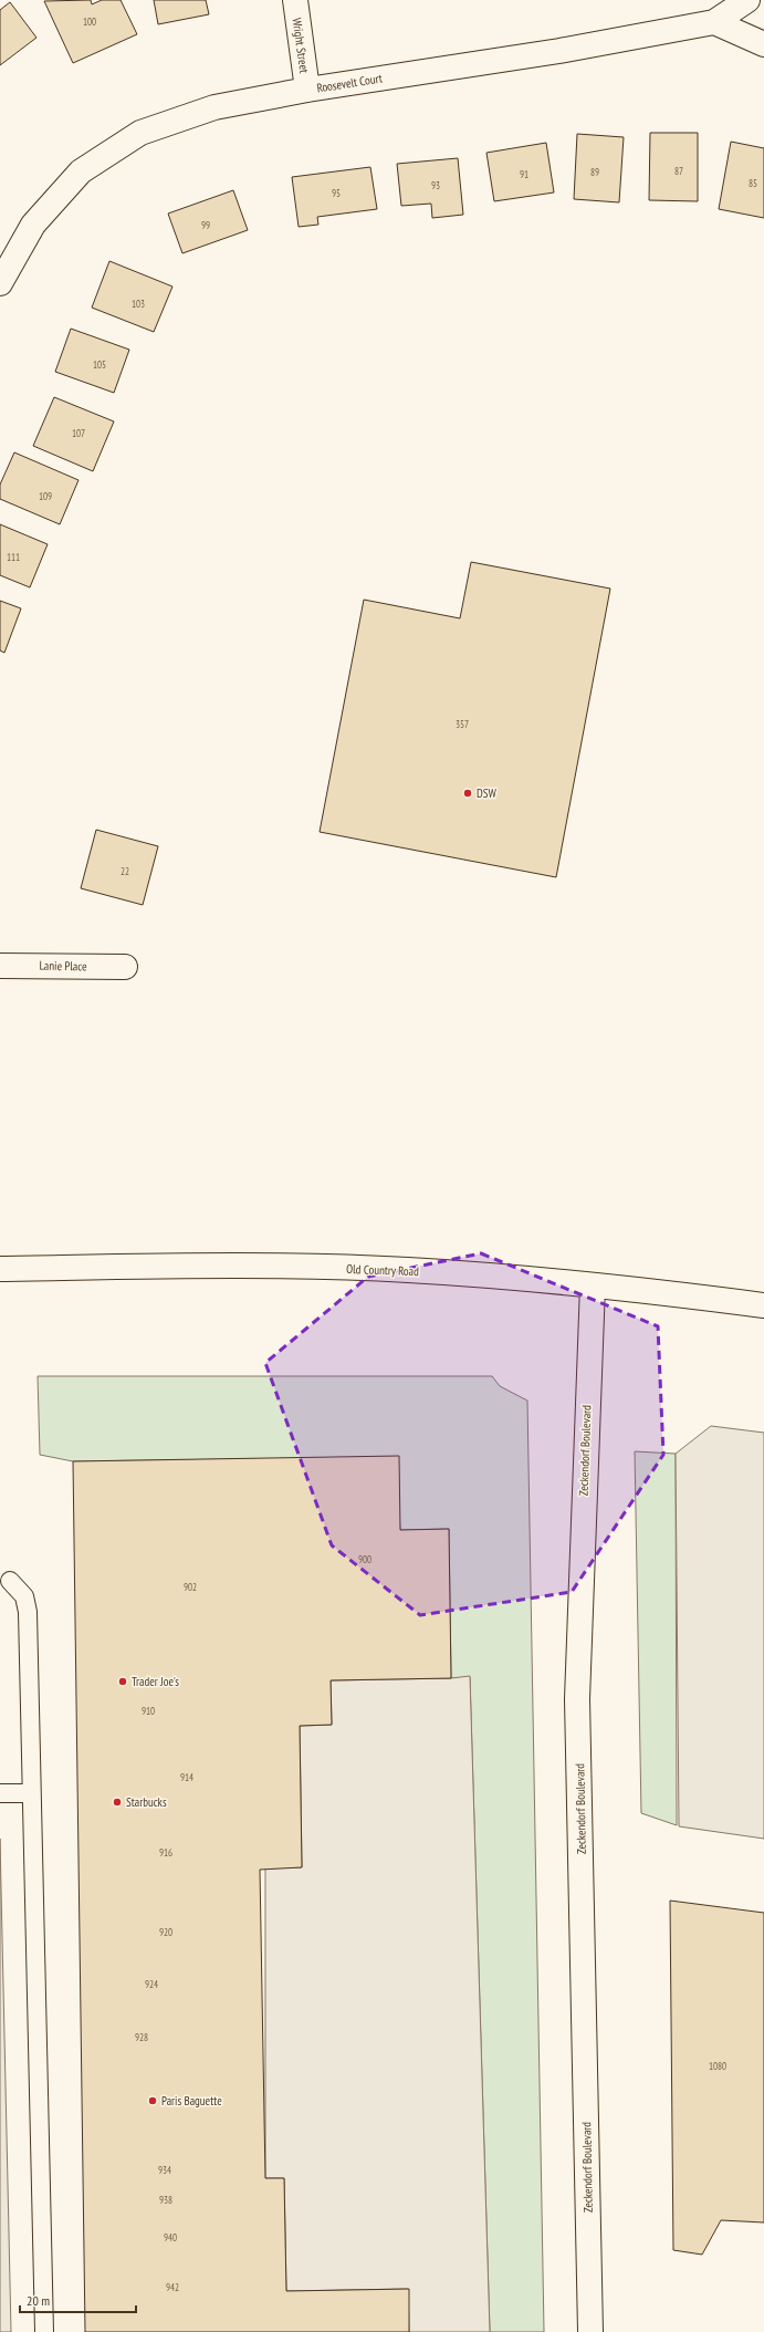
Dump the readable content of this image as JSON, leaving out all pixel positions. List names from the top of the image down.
{
  "streets": {
    "street": [
      "Wright Street",
      "Roosevelt Court",
      "Lanie Place",
      "Old Country Road",
      "Zeckendorf Boulevard"
    ]
  },
  "crossings": [
    ["Wright Street", "Roosevelt Court"],
    ["Old Country Road", "Zeckendorf Boulevard"]
  ],
  "places": [
    "DSW",
    "Trader Joe's",
    "Starbucks",
    "Paris Baguette"
  ],
  "house_numbers": [
    "100",
    "87",
    "89",
    "91",
    "85",
    "93",
    "95",
    "99",
    "103",
    "105",
    "107",
    "109",
    "111",
    "357",
    "22",
    "900",
    "902",
    "910",
    "914",
    "916",
    "920",
    "924",
    "928",
    "1080",
    "934",
    "938",
    "940",
    "942"
  ],
  "scale_bar": "20 m"
}
